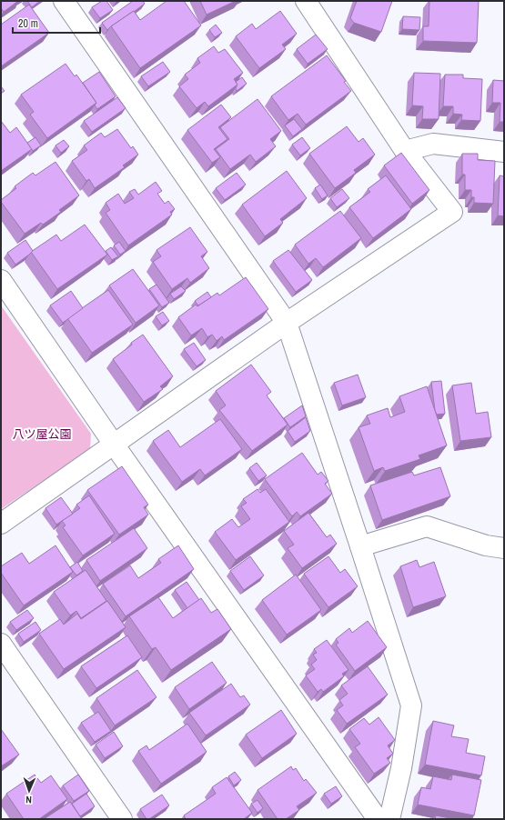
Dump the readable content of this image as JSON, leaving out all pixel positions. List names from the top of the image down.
{
  "parks": ["八ツ屋公園"],
  "scale_bar": "20 m",
  "north": "bottom"
}
